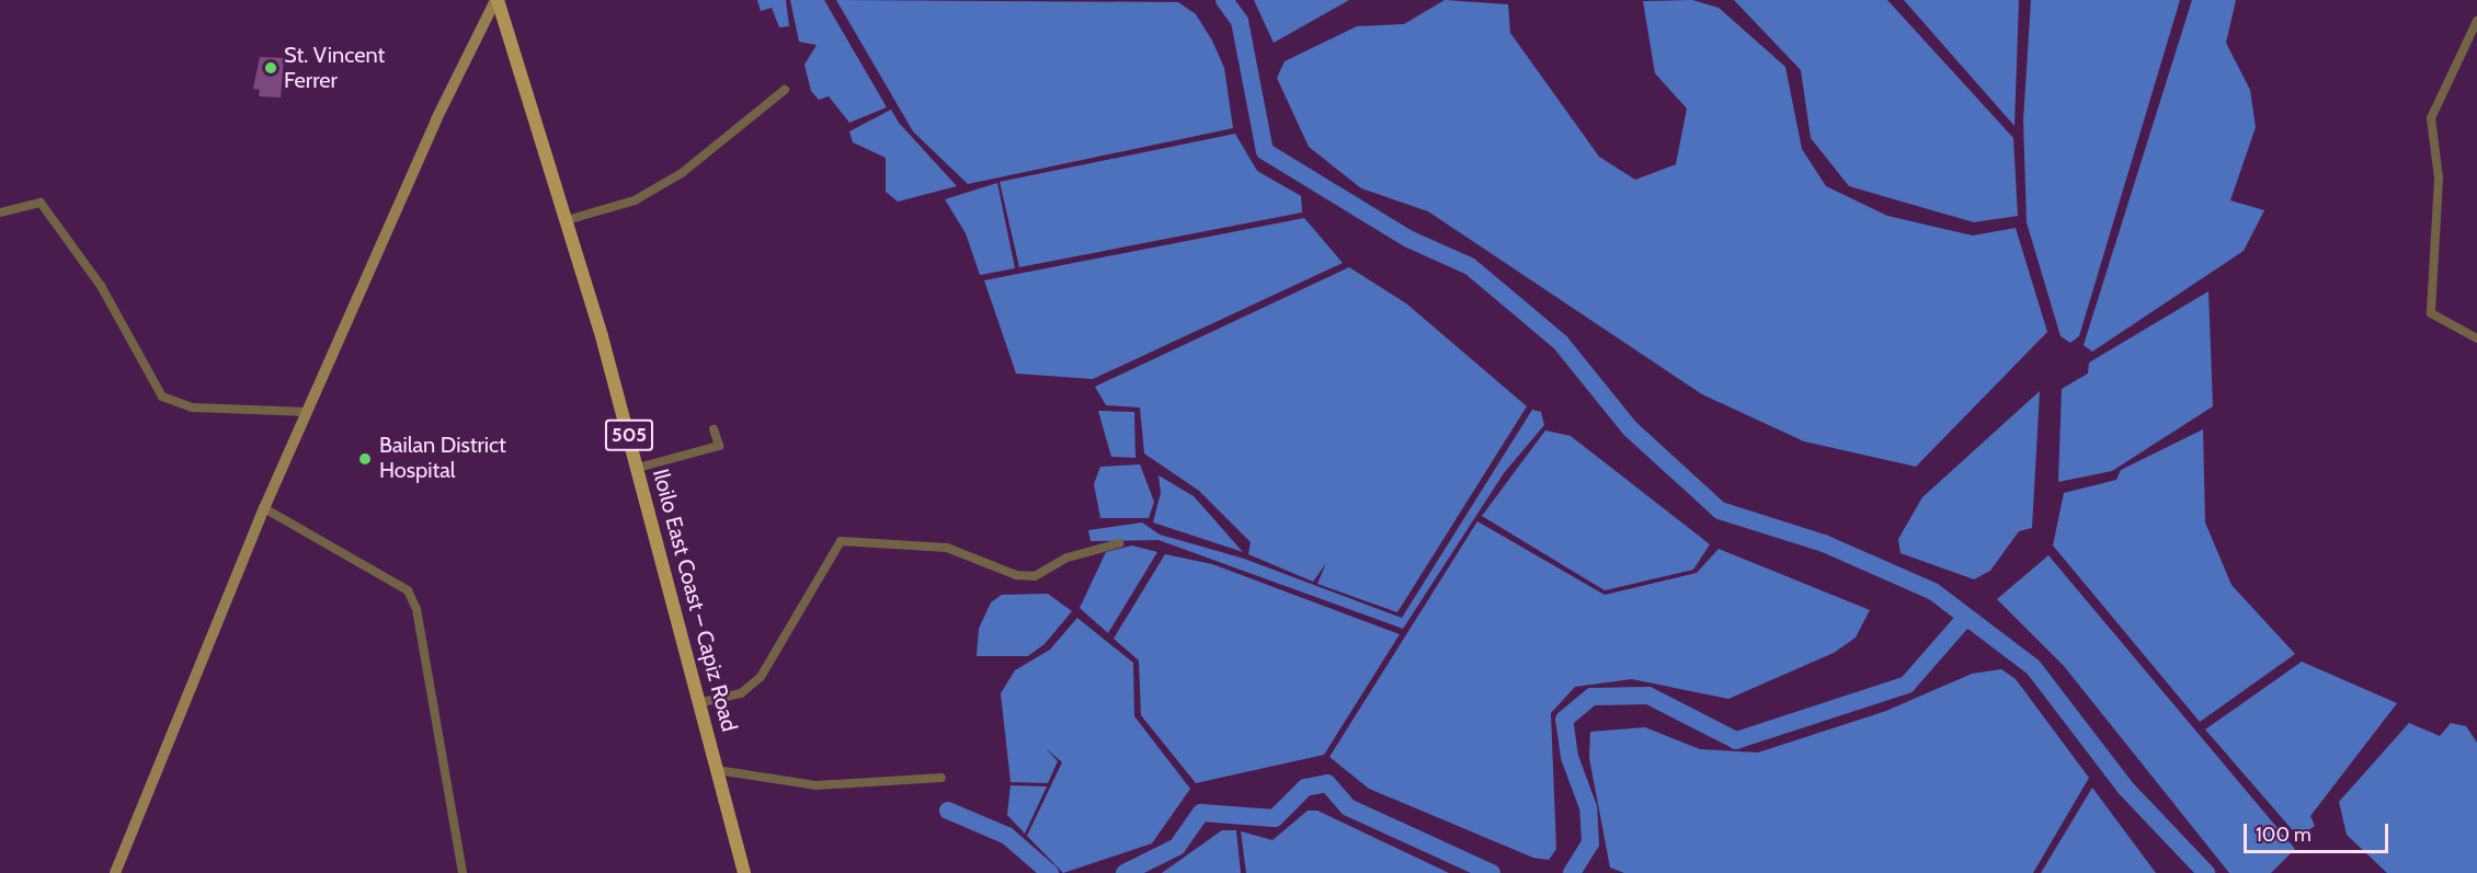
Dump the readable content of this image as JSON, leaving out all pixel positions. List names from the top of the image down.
{
  "streets": {
    "main road": ["505", "Iloilo East Coast – Capiz Road"]
  },
  "places": ["St. Vincent Ferrer", "Bailan District Hospital"],
  "scale_bar": "100 m"
}
